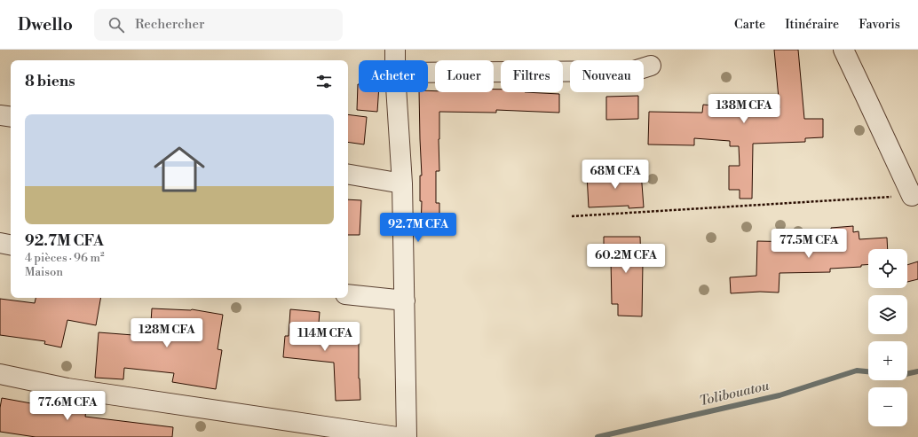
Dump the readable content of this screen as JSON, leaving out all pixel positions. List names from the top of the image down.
{
  "water": ["Tolibouatou"],
  "page": {
    "header": "Dwello",
    "search": "Rechercher",
    "nav": ["Carte", "Itinéraire", "Favoris"],
    "chip": [
      "Acheter",
      "Louer",
      "Filtres",
      "Nouveau"
    ],
    "heading": "8 biens",
    "price": [
      "138M CFA",
      "68M CFA",
      "92.7M CFA",
      "77.5M CFA",
      "60.2M CFA",
      "128M CFA",
      "114M CFA",
      "77.6M CFA"
    ],
    "list": [
      {
        "name": "92.7M CFA",
        "note": "4 pièces · 96 m² · Maison"
      }
    ],
    "map_buttons": ["+", "−"]
  }
}
